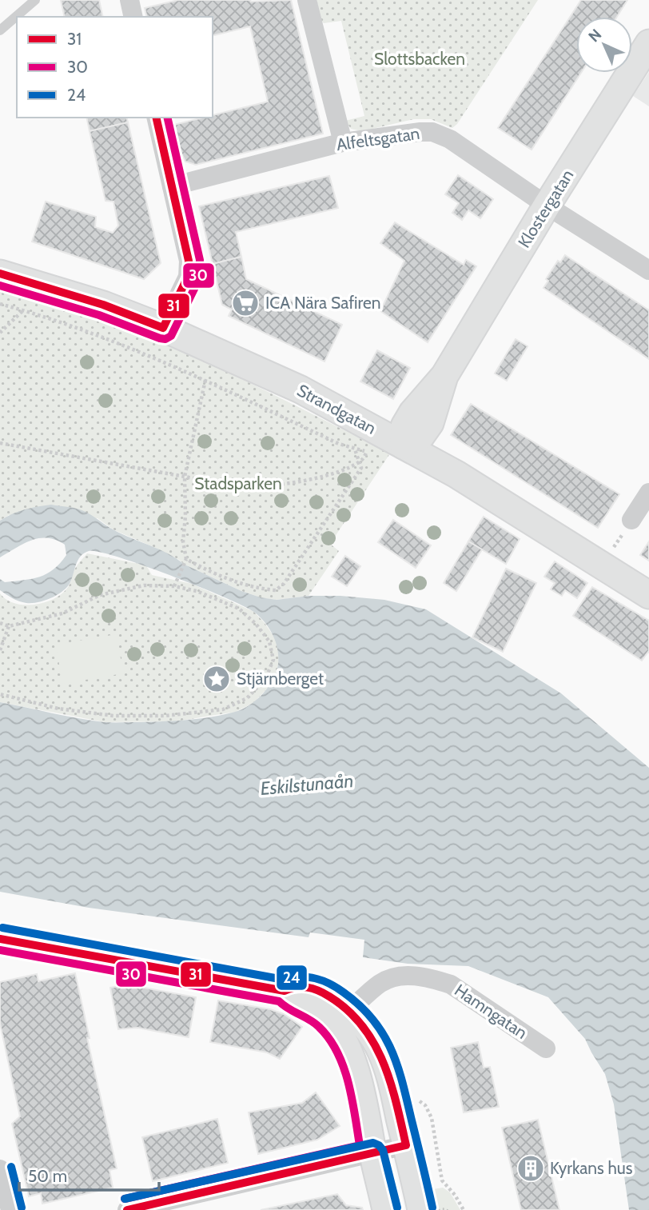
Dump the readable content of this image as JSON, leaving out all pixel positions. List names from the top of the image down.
{
  "streets": {
    "street": [
      "Alfeltsgatan",
      "Klostergatan",
      "Strandgatan",
      "Hamngatan"
    ]
  },
  "crossings": [
    ["Alfeltsgatan", "Klostergatan"],
    ["Klostergatan", "Strandgatan"]
  ],
  "water": ["Eskilstunaån"],
  "parks": ["Slottsbacken", "Stadsparken"],
  "places": {
    "supermarket": ["ICA Nära Safiren"],
    "place": ["Stjärnberget"],
    "building": ["Kyrkans hus"]
  },
  "lines": ["transit line 31", "transit line 30", "transit line 24"],
  "legend": ["31", "30", "24"],
  "scale_bar": "50 m",
  "north": "top left"
}
